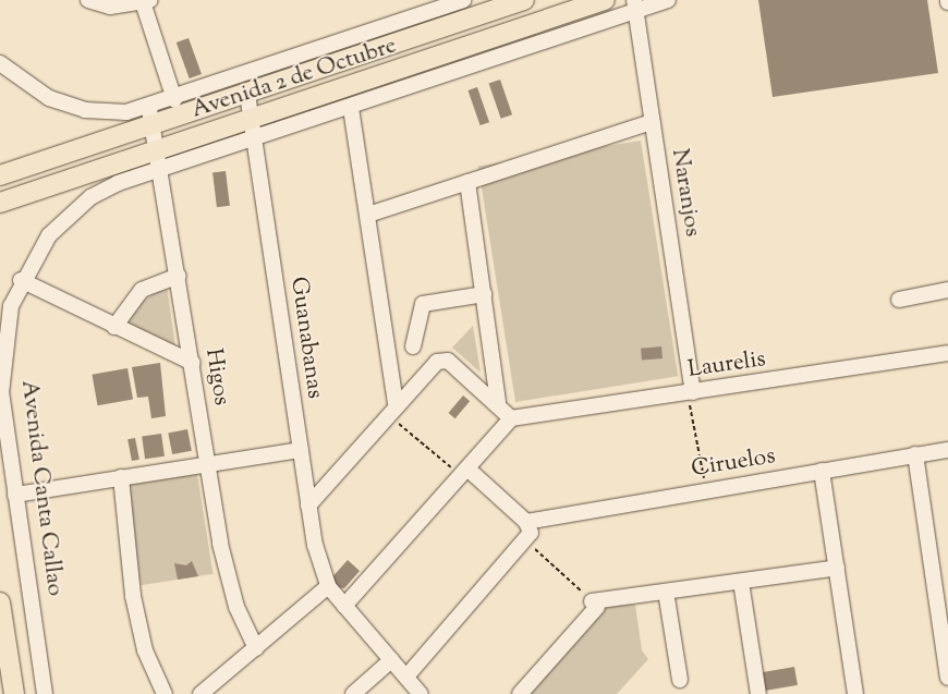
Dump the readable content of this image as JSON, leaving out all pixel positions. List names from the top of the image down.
{
  "streets": {
    "main road": ["Avenida 2 de Octubre"],
    "street": [
      "Naranjos",
      "Guanabanas",
      "Laurelis",
      "Higos",
      "Ciruelos",
      "Avenida Canta Callao"
    ]
  },
  "crossings": [
    ["Avenida 2 de Octubre", "Naranjos"],
    ["Avenida 2 de Octubre", "Guanabanas"],
    ["Avenida 2 de Octubre", "Higos"],
    ["Avenida 2 de Octubre", "Avenida Canta Callao"],
    ["Naranjos", "Laurelis"],
    ["Higos", "Avenida Canta Callao"]
  ]
}
